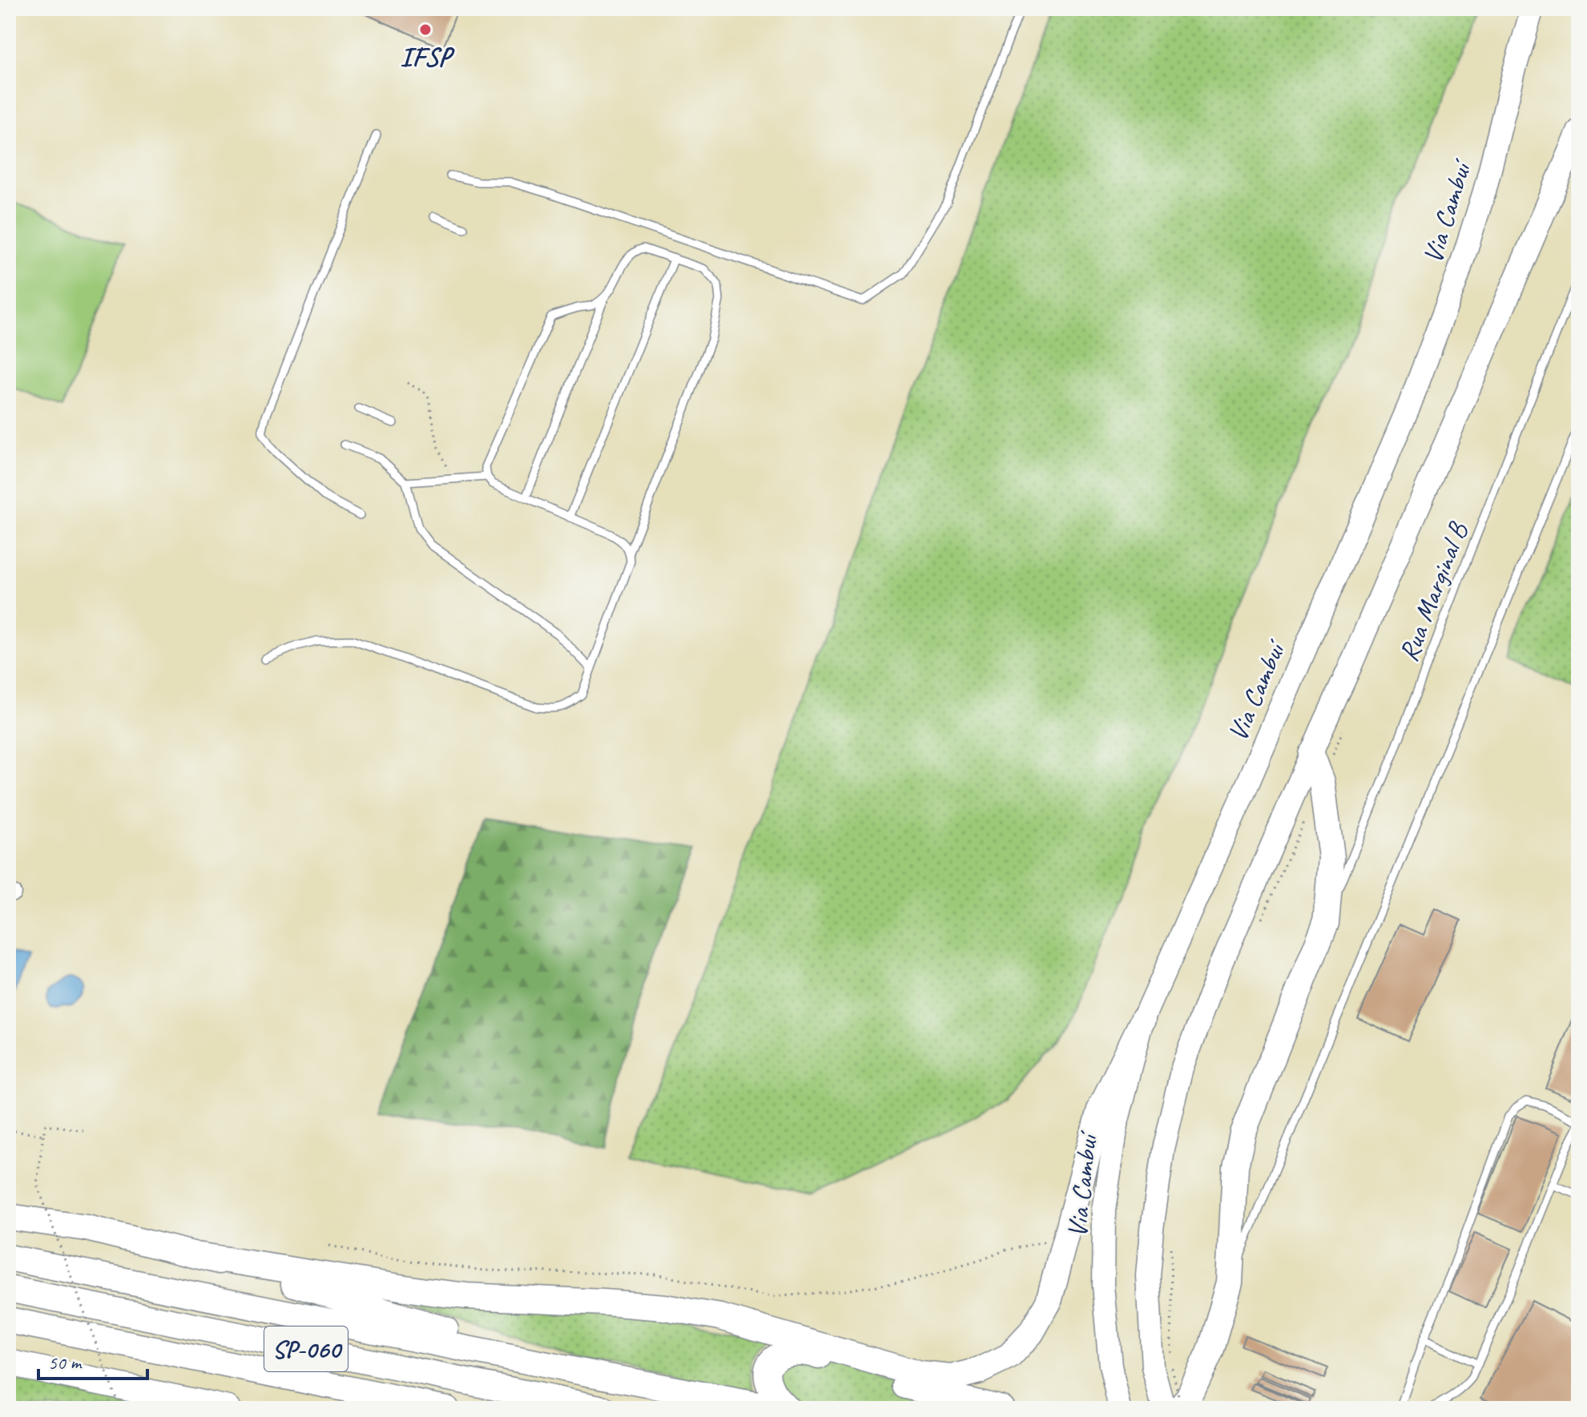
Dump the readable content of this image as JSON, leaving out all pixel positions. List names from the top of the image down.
{
  "streets": {
    "highway": ["SP-060"],
    "main road": ["Via Cambuí"],
    "lane": ["Rua Marginal B"]
  },
  "places": ["IFSP"],
  "scale_bar": "50 m"
}
